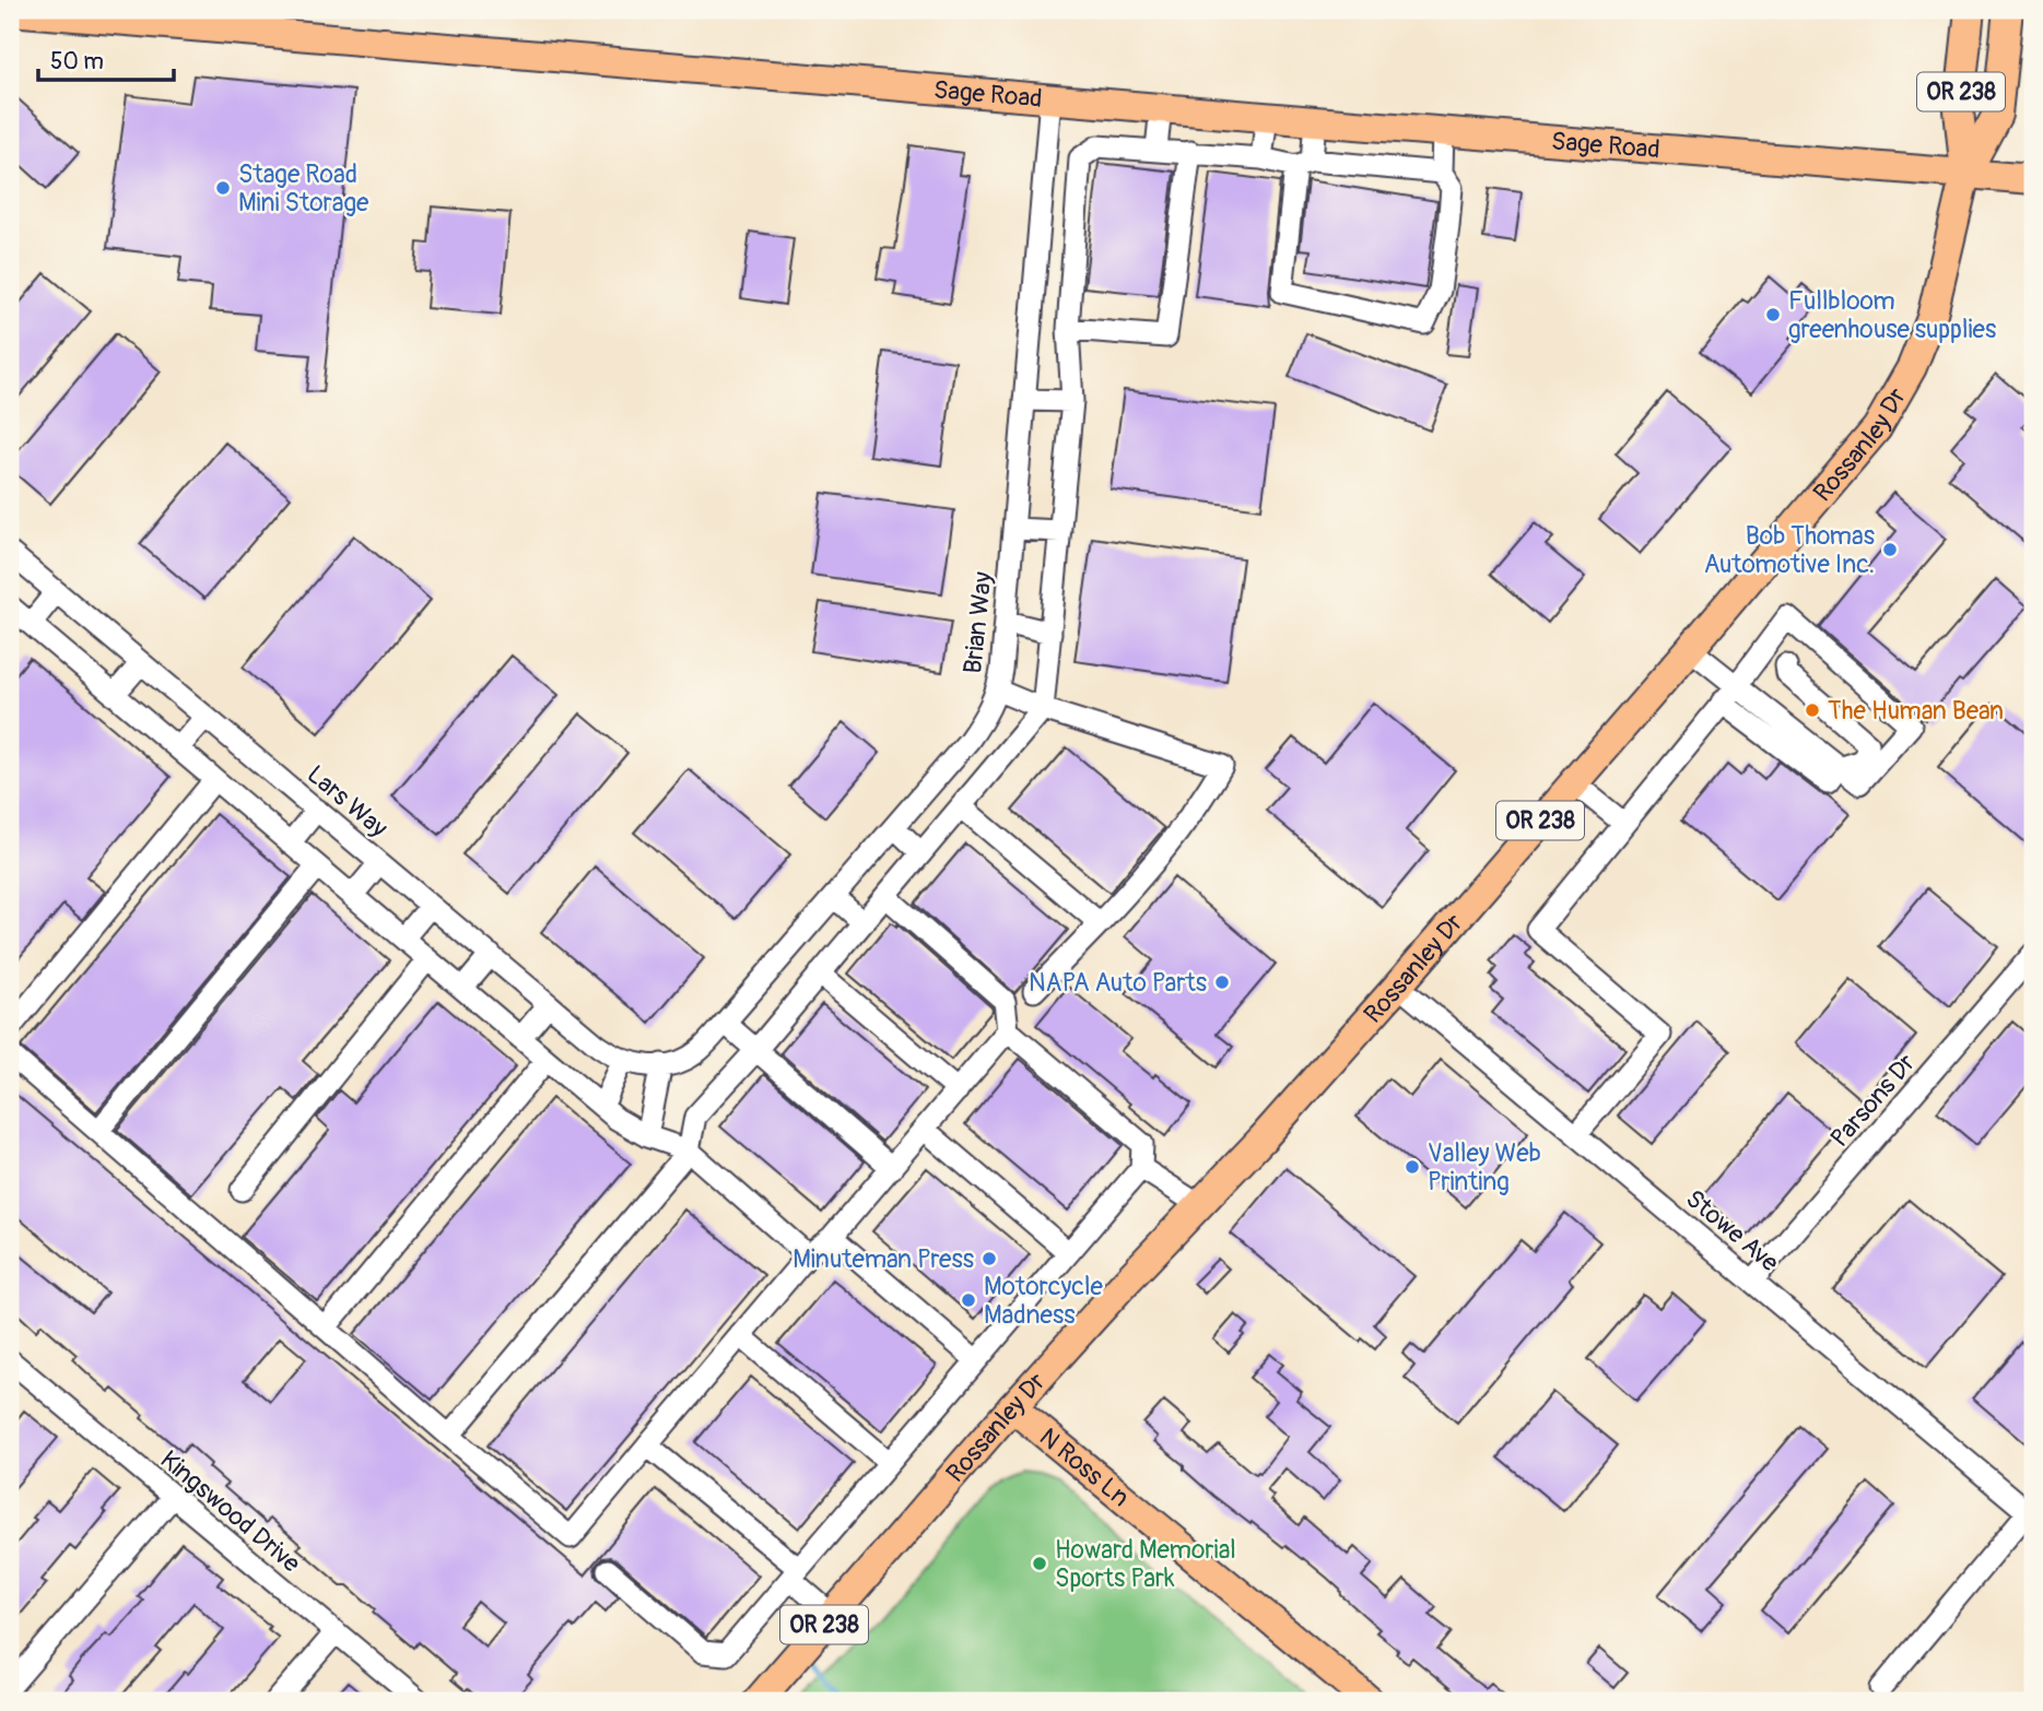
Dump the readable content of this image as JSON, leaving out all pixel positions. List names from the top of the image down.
{
  "streets": {
    "main road": [
      "OR 238",
      "Sage Road",
      "Rossanley Dr",
      "N Ross Ln"
    ],
    "street": [
      "Brian Way",
      "Lars Way",
      "Parsons Dr",
      "Stowe Ave",
      "Kingswood Drive"
    ]
  },
  "crossings": [
    ["OR 238", "Sage Road"],
    ["OR 238", "Rossanley Dr"],
    ["Sage Road", "Rossanley Dr"],
    ["Sage Road", "Brian Way"],
    ["Rossanley Dr", "Stowe Ave"],
    ["Rossanley Dr", "N Ross Ln"],
    ["Brian Way", "Lars Way"],
    ["Parsons Dr", "Stowe Ave"]
  ],
  "places": [
    "Stage Road Mini Storage",
    "Fullbloom greenhouse supplies",
    "Bob Thomas Automotive Inc.",
    "The Human Bean",
    "NAPA Auto Parts",
    "Valley Web Printing",
    "Minuteman Press",
    "Motorcycle Madness",
    "Howard Memorial Sports Park"
  ],
  "scale_bar": "50 m"
}
